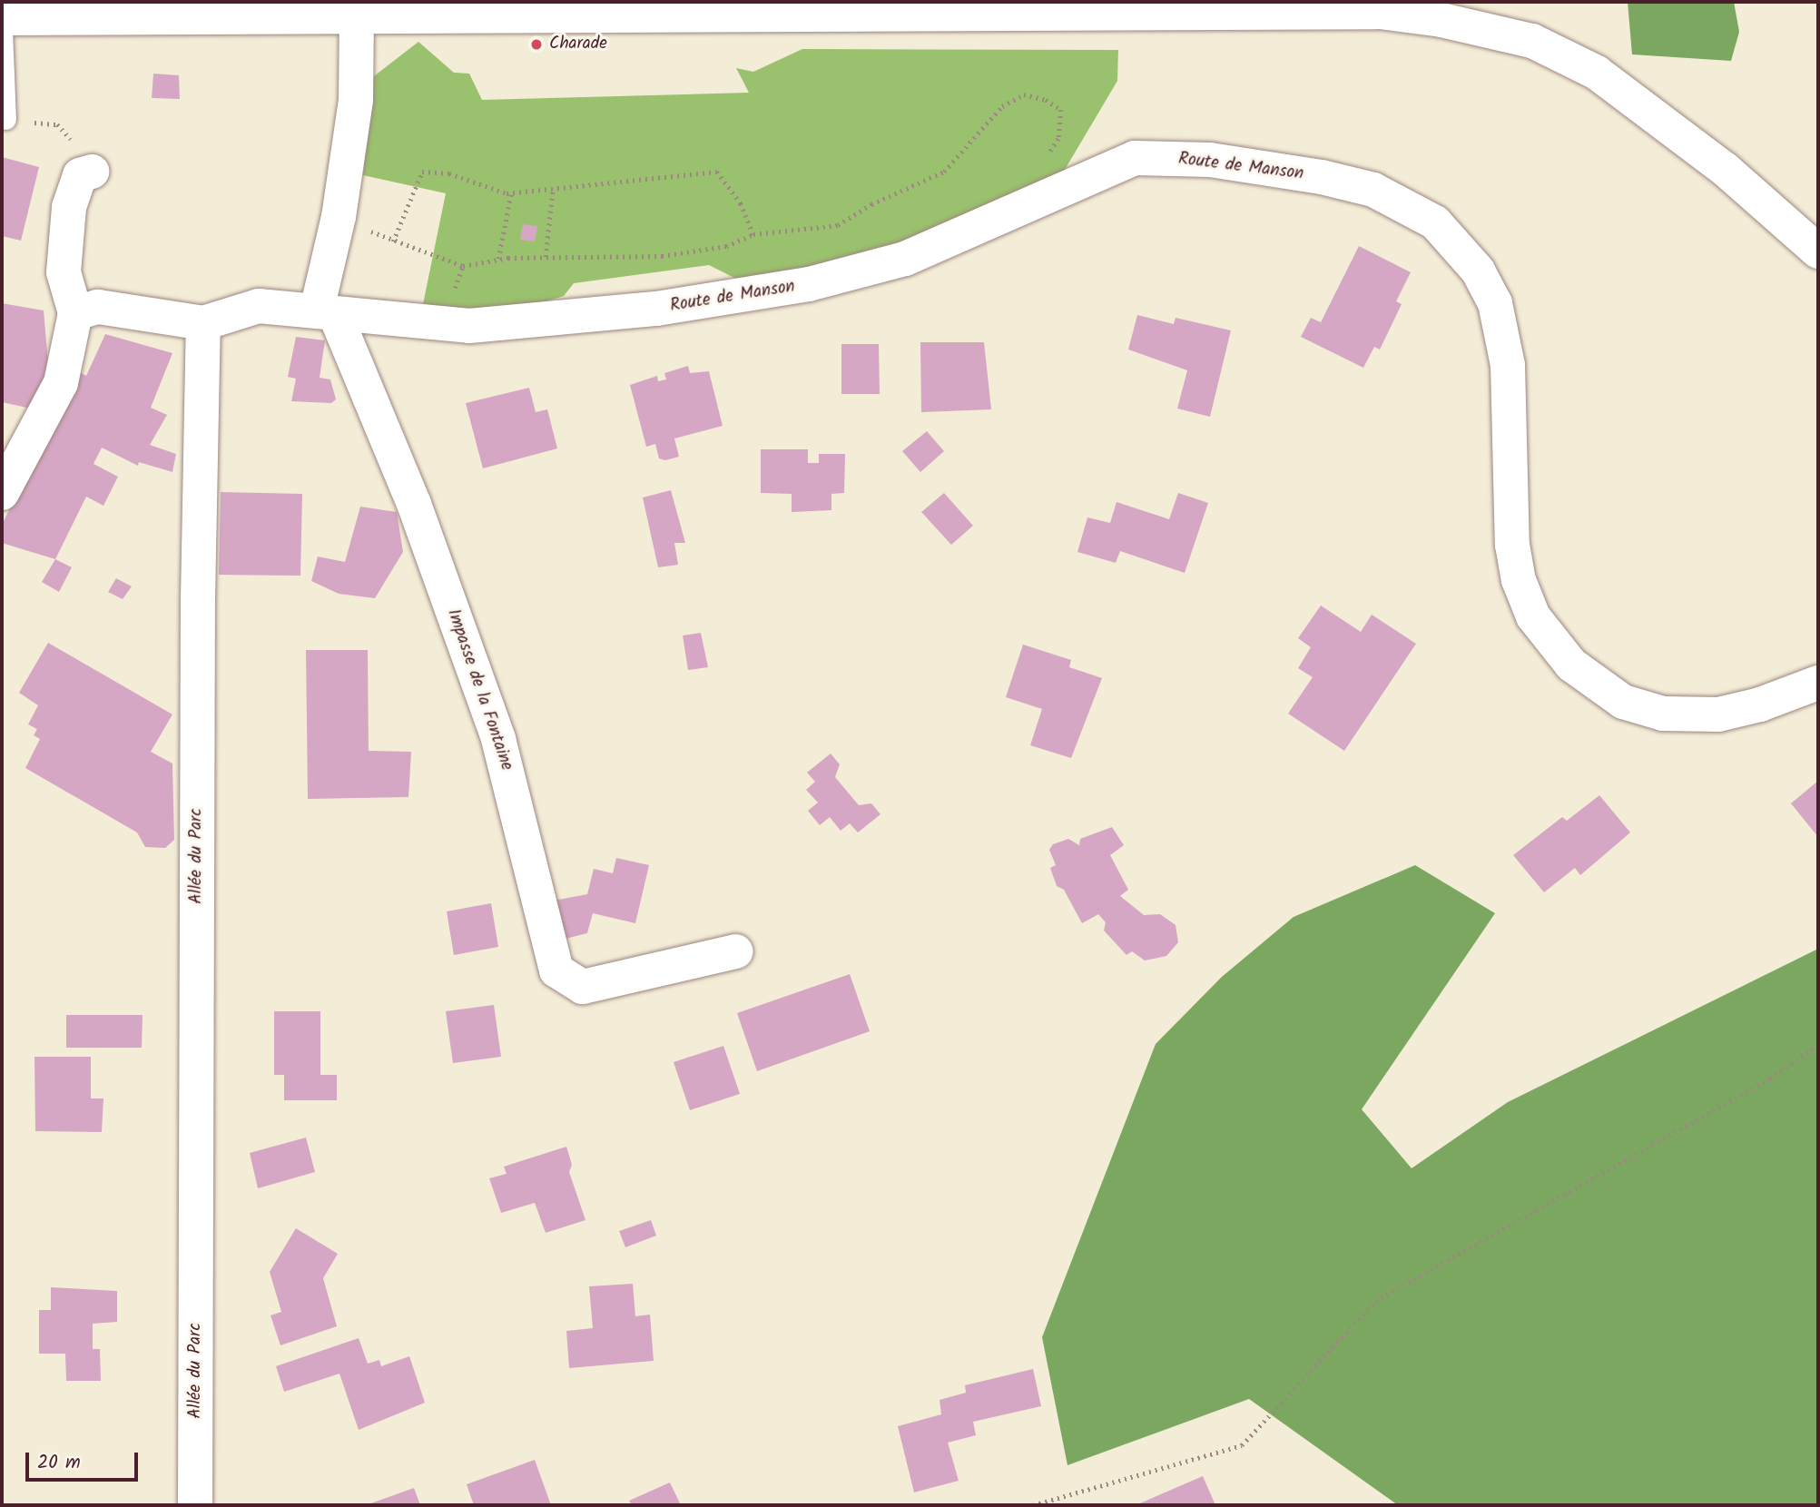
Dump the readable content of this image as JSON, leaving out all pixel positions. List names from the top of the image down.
{
  "streets": {
    "street": ["Route de Manson", "Impasse de la Fontaine", "Allée du Parc"]
  },
  "crossings": [
    ["Route de Manson", "Impasse de la Fontaine"]
  ],
  "places": ["Charade"],
  "scale_bar": "20 m"
}
